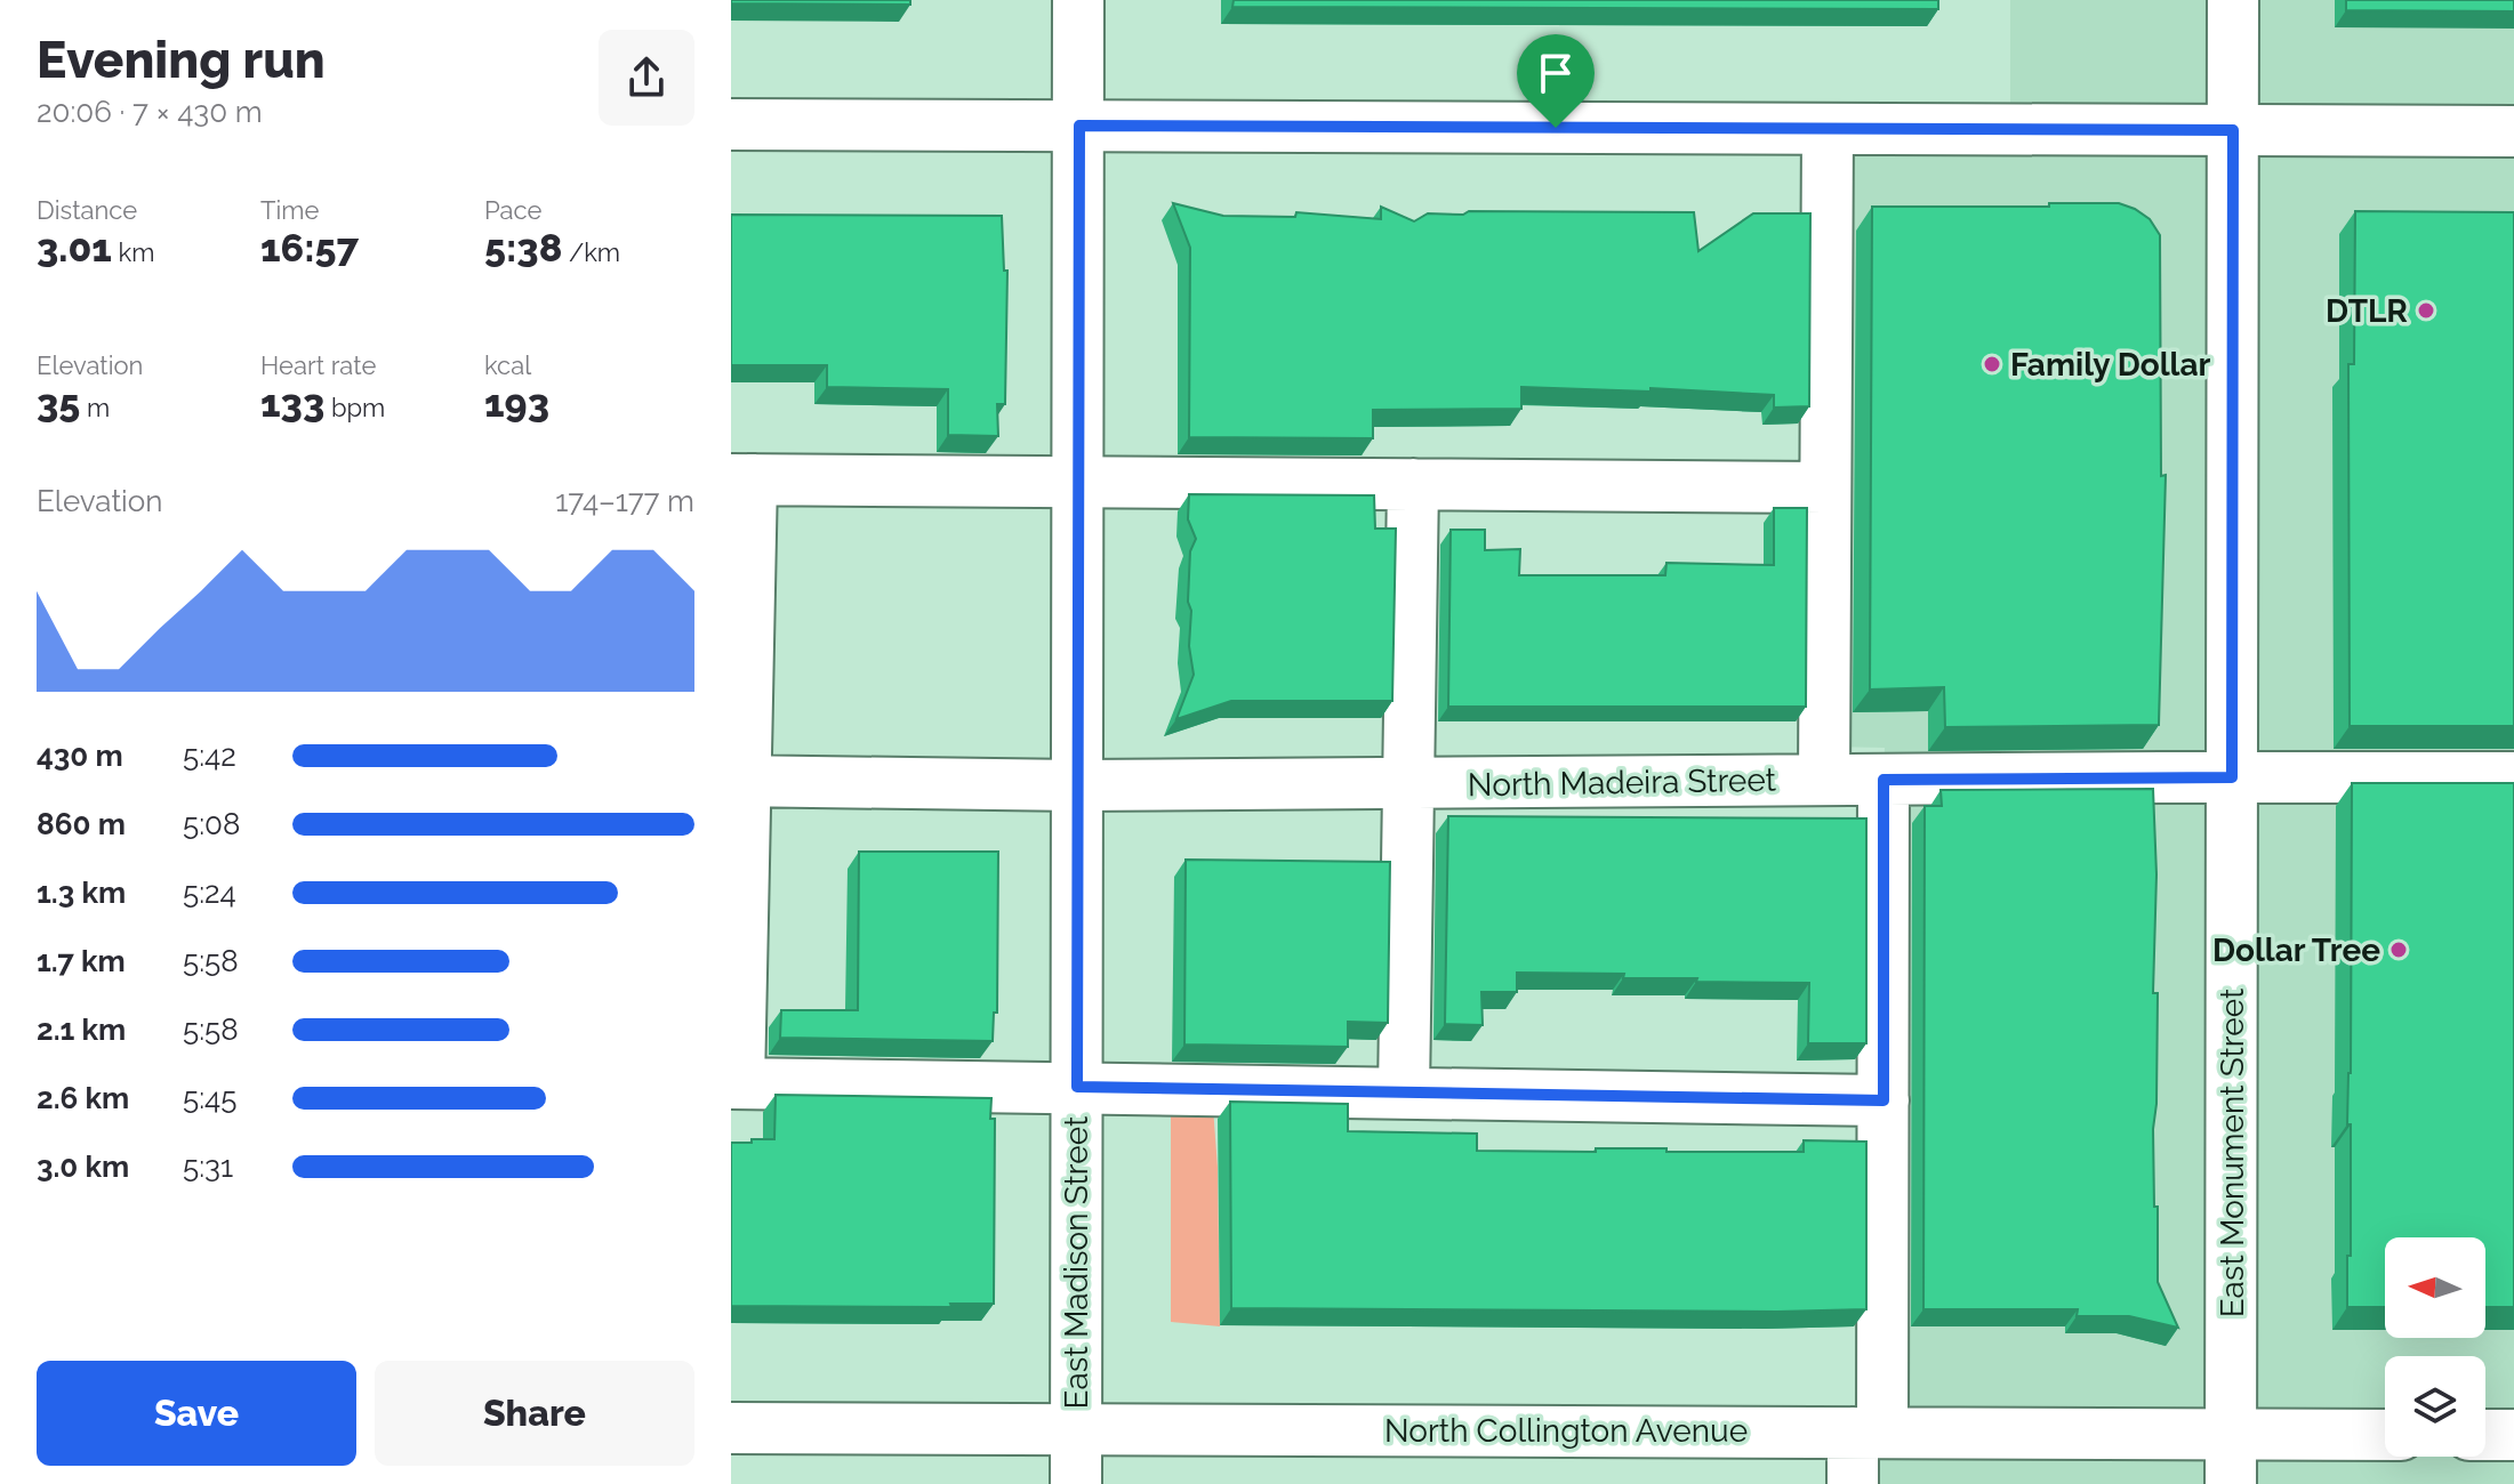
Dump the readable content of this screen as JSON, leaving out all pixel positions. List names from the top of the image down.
{
  "streets": {
    "street": [
      "North Madeira Street",
      "East Monument Street",
      "East Madison Street",
      "North Collington Avenue"
    ]
  },
  "crossings": [
    ["North Madeira Street", "East Monument Street"],
    ["North Madeira Street", "East Madison Street"],
    ["East Monument Street", "North Collington Avenue"],
    ["East Madison Street", "North Collington Avenue"]
  ],
  "places": ["DTLR", "Family Dollar", "Dollar Tree"],
  "north": "left",
  "page": {
    "heading": ["Evening run", "20:06 · 7 × 430 m"],
    "stats": [
      ["Distance", "3.01 km"],
      ["Time", "16:57"],
      ["Pace", "5:38 /km"],
      ["Elevation", "35 m"],
      ["Heart rate", "133 bpm"],
      ["kcal", "193"]
    ],
    "chart": ["Elevation", "174–177 m"],
    "list": [
      {
        "name": "430 m",
        "note": "5:42"
      },
      {
        "name": "860 m",
        "note": "5:08"
      },
      {
        "name": "1.3 km",
        "note": "5:24"
      },
      {
        "name": "1.7 km",
        "note": "5:58"
      },
      {
        "name": "2.1 km",
        "note": "5:58"
      },
      {
        "name": "2.6 km",
        "note": "5:45"
      },
      {
        "name": "3.0 km",
        "note": "5:31"
      }
    ],
    "buttons": ["Save", "Share"]
  }
}
